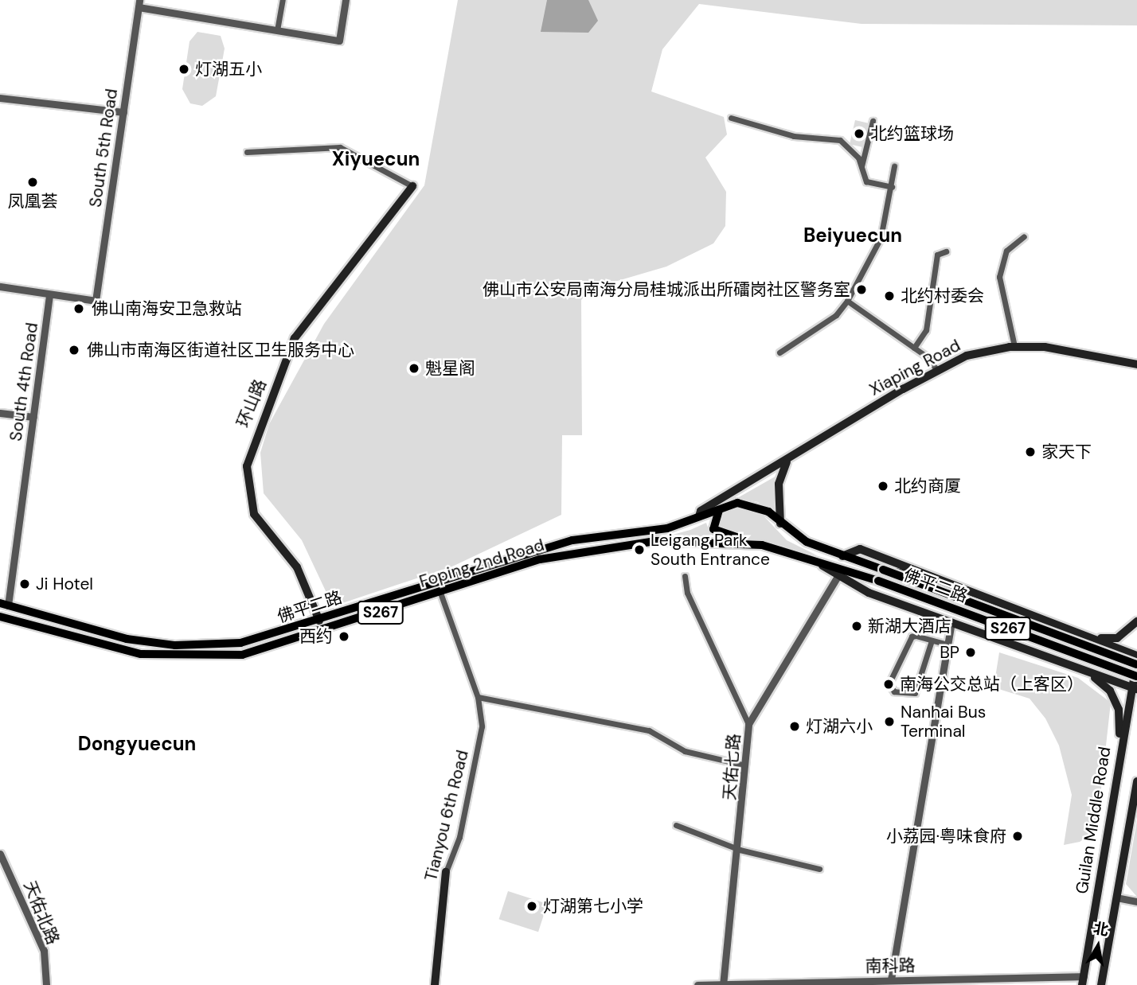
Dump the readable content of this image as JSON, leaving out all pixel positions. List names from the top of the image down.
{
  "streets": {
    "main road": [
      "Xiaping Road",
      "环山路",
      "Foping 2nd Road",
      "佛平二路",
      "S267",
      "Tianyou 6th Road",
      "Guilan Middle Road"
    ],
    "street": [
      "South 5th Road",
      "South 4th Road",
      "天佑七路",
      "天佑北路",
      "南科路"
    ]
  },
  "crossings": [
    ["South 5th Road", "South 4th Road"],
    ["Xiaping Road", "佛平二路"],
    ["South 4th Road", "佛平二路"],
    ["环山路", "佛平二路"],
    ["Foping 2nd Road", "佛平二路"],
    ["Foping 2nd Road", "Tianyou 6th Road"],
    ["佛平二路", "S267"],
    ["佛平二路", "Guilan Middle Road"],
    ["天佑七路", "南科路"],
    ["Guilan Middle Road", "南科路"]
  ],
  "districts": ["Xiyuecun", "Beiyuecun", "Dongyuecun"],
  "places": [
    "灯湖五小",
    "北约篮球场",
    "凤凰荟",
    "佛山市公安局南海分局桂城派出所礌岗社区警务室",
    "北约村委会",
    "佛山南海安卫急救站",
    "佛山市南海区街道社区卫生服务中心",
    "魁星阁",
    "家天下",
    "北约商厦",
    "Leigang Park South Entrance",
    "Ji Hotel",
    "新湖大酒店",
    "西约",
    "BP",
    "南海公交总站（上客区）",
    "Nanhai Bus Terminal",
    "灯湖六小",
    "小荔园·粤味食府",
    "灯湖第七小学"
  ],
  "north": "top"
}
